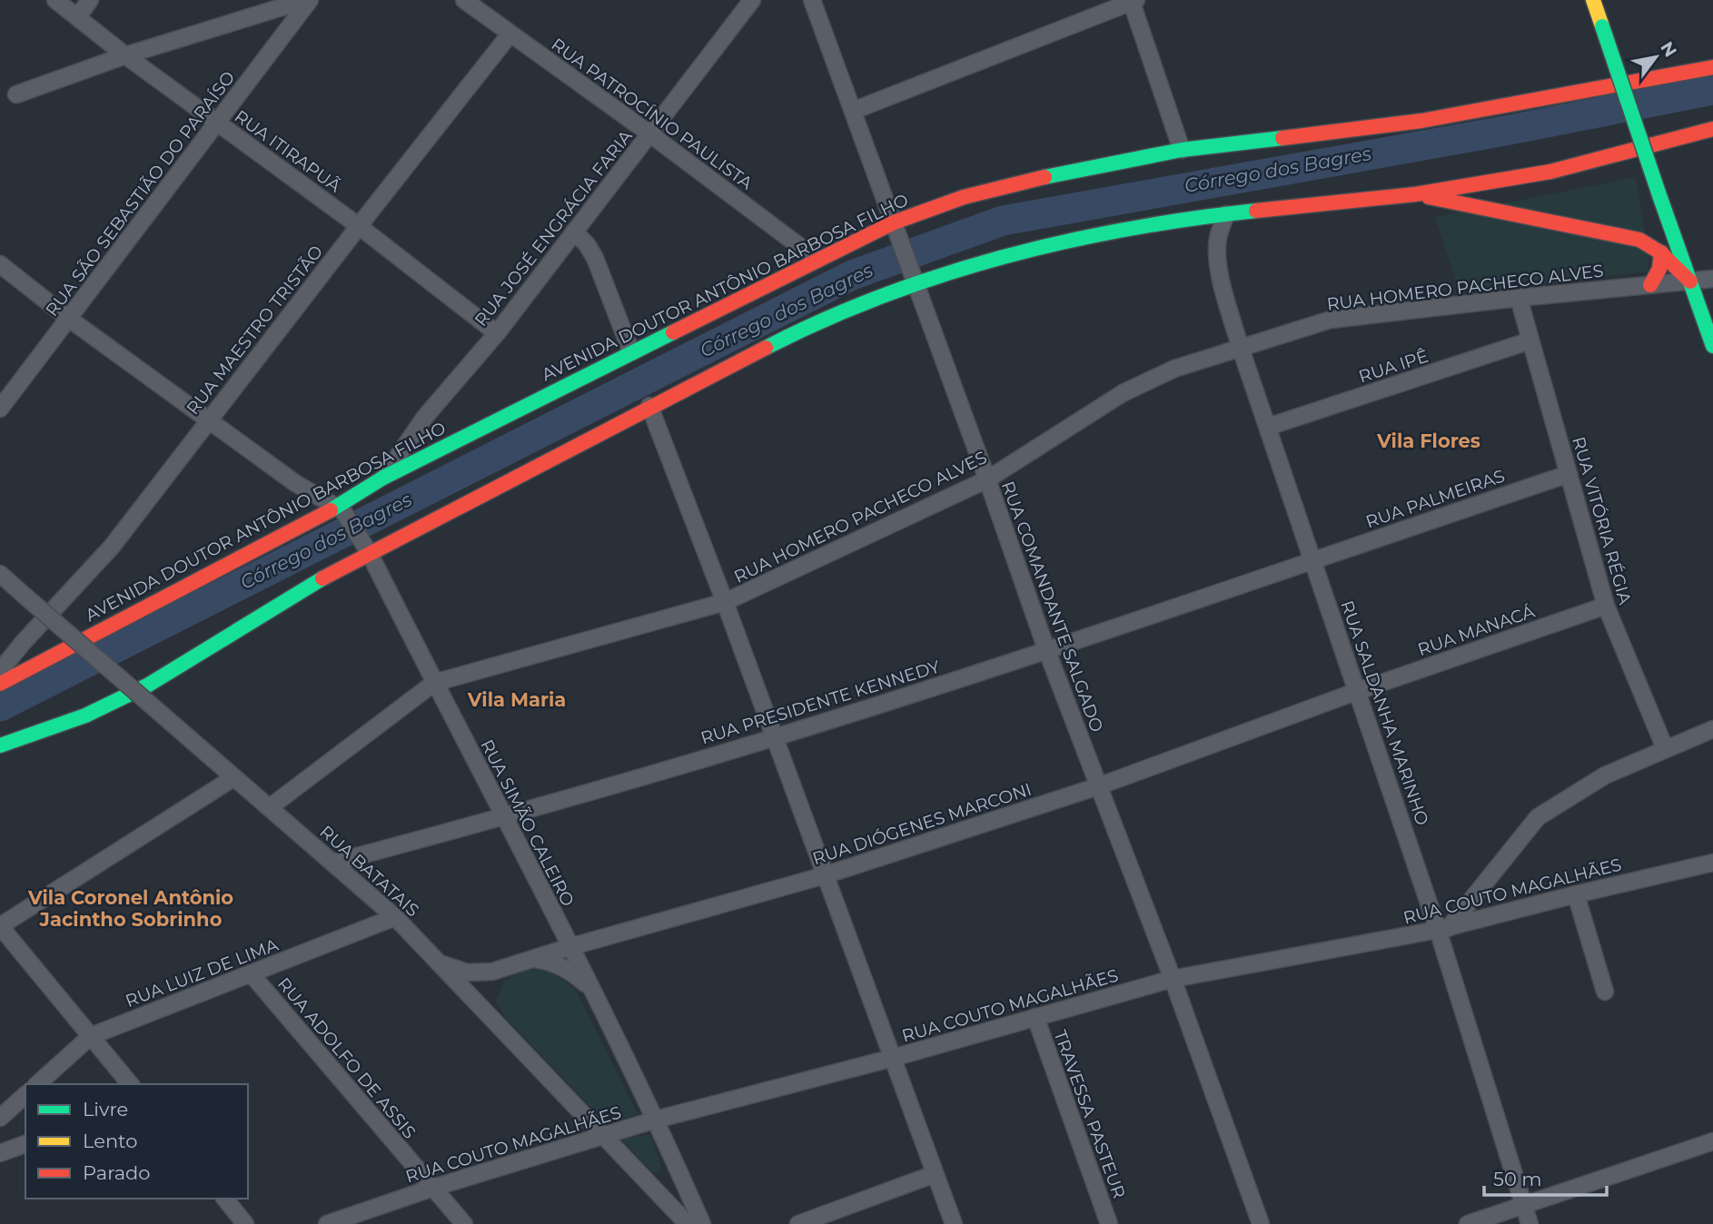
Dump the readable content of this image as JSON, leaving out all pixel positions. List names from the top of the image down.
{
  "streets": {
    "main road": ["AVENIDA DOUTOR ANTÔNIO BARBOSA FILHO"],
    "street": [
      "RUA PATROCÍNIO PAULISTA",
      "RUA ITIRAPUÃ",
      "RUA SÃO SEBASTIÃO DO PARAÍSO",
      "RUA JOSÉ ENGRÁCIA FARIA",
      "RUA HOMERO PACHECO ALVES",
      "RUA MAESTRO TRISTÃO",
      "RUA IPÊ",
      "RUA PALMEIRAS",
      "RUA VITÓRIA RÉGIA",
      "RUA COMANDANTE SALGADO",
      "RUA MANACÁ",
      "RUA PRESIDENTE KENNEDY",
      "RUA SALDANHA MARINHO",
      "RUA SIMÃO CALEIRO",
      "RUA DIÓGENES MARCONI",
      "RUA BATATAIS",
      "RUA COUTO MAGALHÃES",
      "RUA LUIZ DE LIMA",
      "RUA ADOLFO DE ASSIS",
      "TRAVESSA PASTEUR"
    ]
  },
  "crossings": [
    ["RUA PATROCÍNIO PAULISTA", "RUA JOSÉ ENGRÁCIA FARIA"],
    ["RUA PATROCÍNIO PAULISTA", "AVENIDA DOUTOR ANTÔNIO BARBOSA FILHO"],
    ["RUA PATROCÍNIO PAULISTA", "RUA MAESTRO TRISTÃO"],
    ["RUA ITIRAPUÃ", "RUA SÃO SEBASTIÃO DO PARAÍSO"],
    ["RUA ITIRAPUÃ", "RUA JOSÉ ENGRÁCIA FARIA"],
    ["RUA ITIRAPUÃ", "RUA MAESTRO TRISTÃO"],
    ["RUA JOSÉ ENGRÁCIA FARIA", "AVENIDA DOUTOR ANTÔNIO BARBOSA FILHO"],
    ["AVENIDA DOUTOR ANTÔNIO BARBOSA FILHO", "RUA COMANDANTE SALGADO"],
    ["AVENIDA DOUTOR ANTÔNIO BARBOSA FILHO", "RUA SIMÃO CALEIRO"],
    ["RUA HOMERO PACHECO ALVES", "RUA VITÓRIA RÉGIA"],
    ["RUA HOMERO PACHECO ALVES", "RUA COMANDANTE SALGADO"],
    ["RUA HOMERO PACHECO ALVES", "RUA SALDANHA MARINHO"],
    ["RUA HOMERO PACHECO ALVES", "RUA SIMÃO CALEIRO"],
    ["RUA HOMERO PACHECO ALVES", "RUA BATATAIS"],
    ["RUA IPÊ", "RUA VITÓRIA RÉGIA"],
    ["RUA IPÊ", "RUA SALDANHA MARINHO"],
    ["RUA PALMEIRAS", "RUA VITÓRIA RÉGIA"],
    ["RUA PALMEIRAS", "RUA PRESIDENTE KENNEDY"],
    ["RUA PALMEIRAS", "RUA SALDANHA MARINHO"],
    ["RUA VITÓRIA RÉGIA", "RUA MANACÁ"],
    ["RUA COMANDANTE SALGADO", "RUA PRESIDENTE KENNEDY"],
    ["RUA COMANDANTE SALGADO", "RUA DIÓGENES MARCONI"],
    ["RUA COMANDANTE SALGADO", "RUA COUTO MAGALHÃES"],
    ["RUA MANACÁ", "RUA SALDANHA MARINHO"],
    ["RUA MANACÁ", "RUA DIÓGENES MARCONI"],
    ["RUA PRESIDENTE KENNEDY", "RUA SALDANHA MARINHO"],
    ["RUA PRESIDENTE KENNEDY", "RUA SIMÃO CALEIRO"],
    ["RUA PRESIDENTE KENNEDY", "RUA BATATAIS"],
    ["RUA SALDANHA MARINHO", "RUA DIÓGENES MARCONI"],
    ["RUA SALDANHA MARINHO", "RUA COUTO MAGALHÃES"],
    ["RUA SIMÃO CALEIRO", "RUA DIÓGENES MARCONI"],
    ["RUA SIMÃO CALEIRO", "RUA COUTO MAGALHÃES"],
    ["RUA DIÓGENES MARCONI", "RUA BATATAIS"],
    ["RUA BATATAIS", "RUA COUTO MAGALHÃES"],
    ["RUA BATATAIS", "RUA LUIZ DE LIMA"],
    ["RUA COUTO MAGALHÃES", "RUA ADOLFO DE ASSIS"],
    ["RUA COUTO MAGALHÃES", "TRAVESSA PASTEUR"],
    ["RUA LUIZ DE LIMA", "RUA ADOLFO DE ASSIS"]
  ],
  "districts": ["Vila Flores", "Vila Maria", "Vila Coronel Antônio Jacintho Sobrinho"],
  "water": ["Córrego dos Bagres"],
  "legend": ["Livre", "Lento", "Parado"],
  "scale_bar": "50 m",
  "north": "top right"
}
